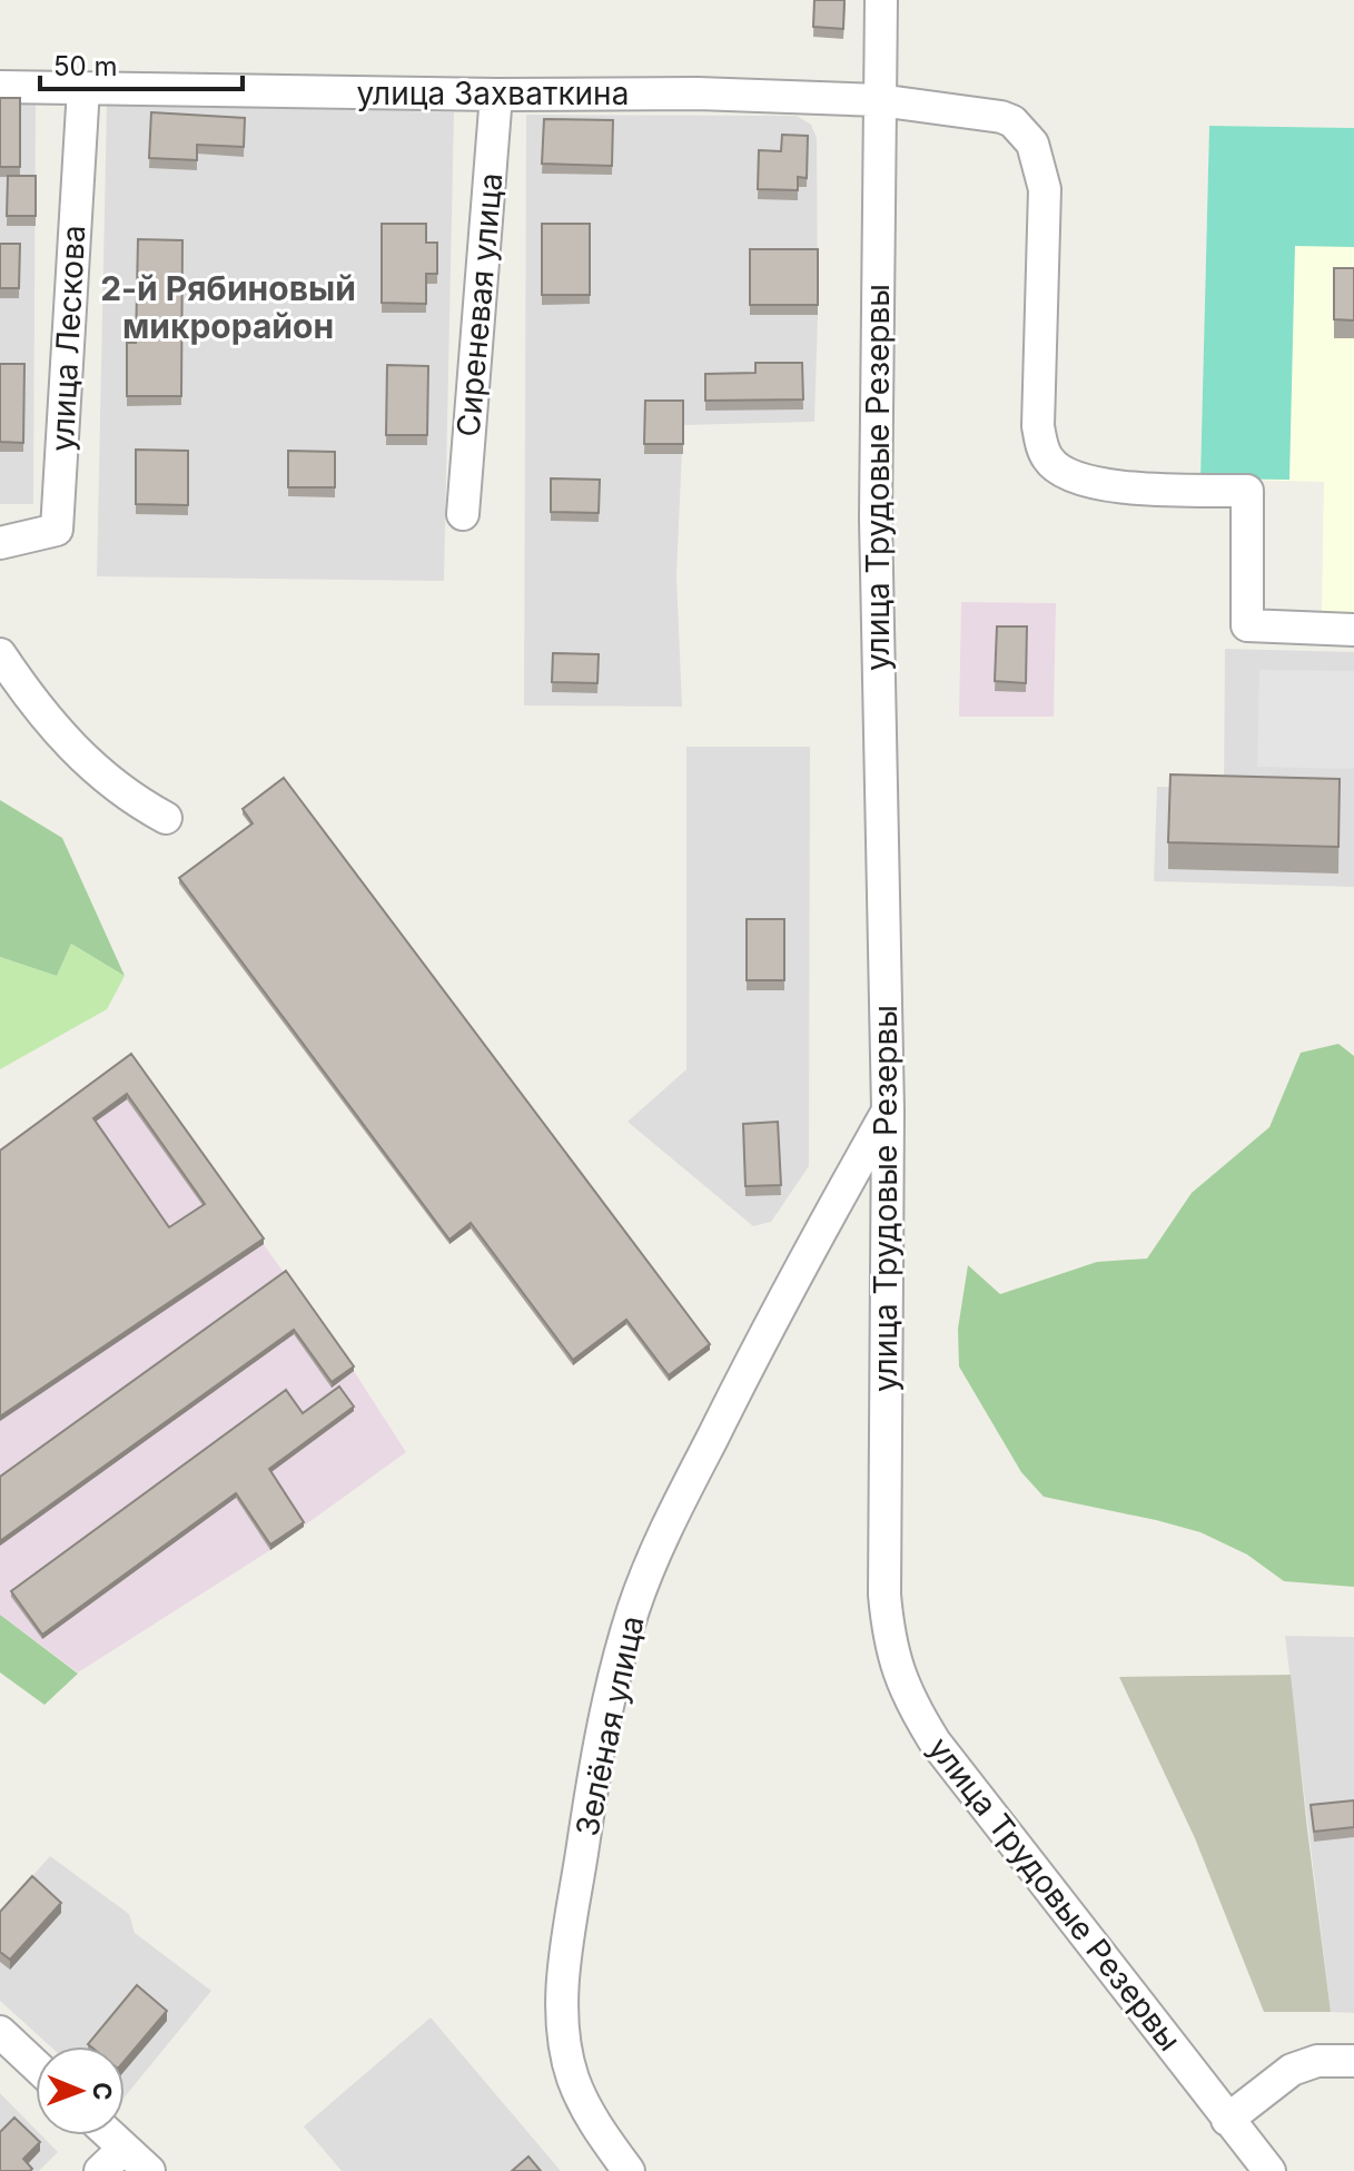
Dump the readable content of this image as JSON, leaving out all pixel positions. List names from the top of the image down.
{
  "streets": {
    "street": [
      "улица Захваткина",
      "Сиреневая улица",
      "улица Лескова",
      "улица Трудовые Резервы",
      "Зелёная улица"
    ]
  },
  "crossings": [
    ["улица Захваткина", "Сиреневая улица"],
    ["улица Захваткина", "улица Лескова"],
    ["улица Захваткина", "улица Трудовые Резервы"],
    ["улица Трудовые Резервы", "Зелёная улица"]
  ],
  "districts": ["2-й Рябиновый микрорайон"],
  "scale_bar": "50 m",
  "north": "right"
}
